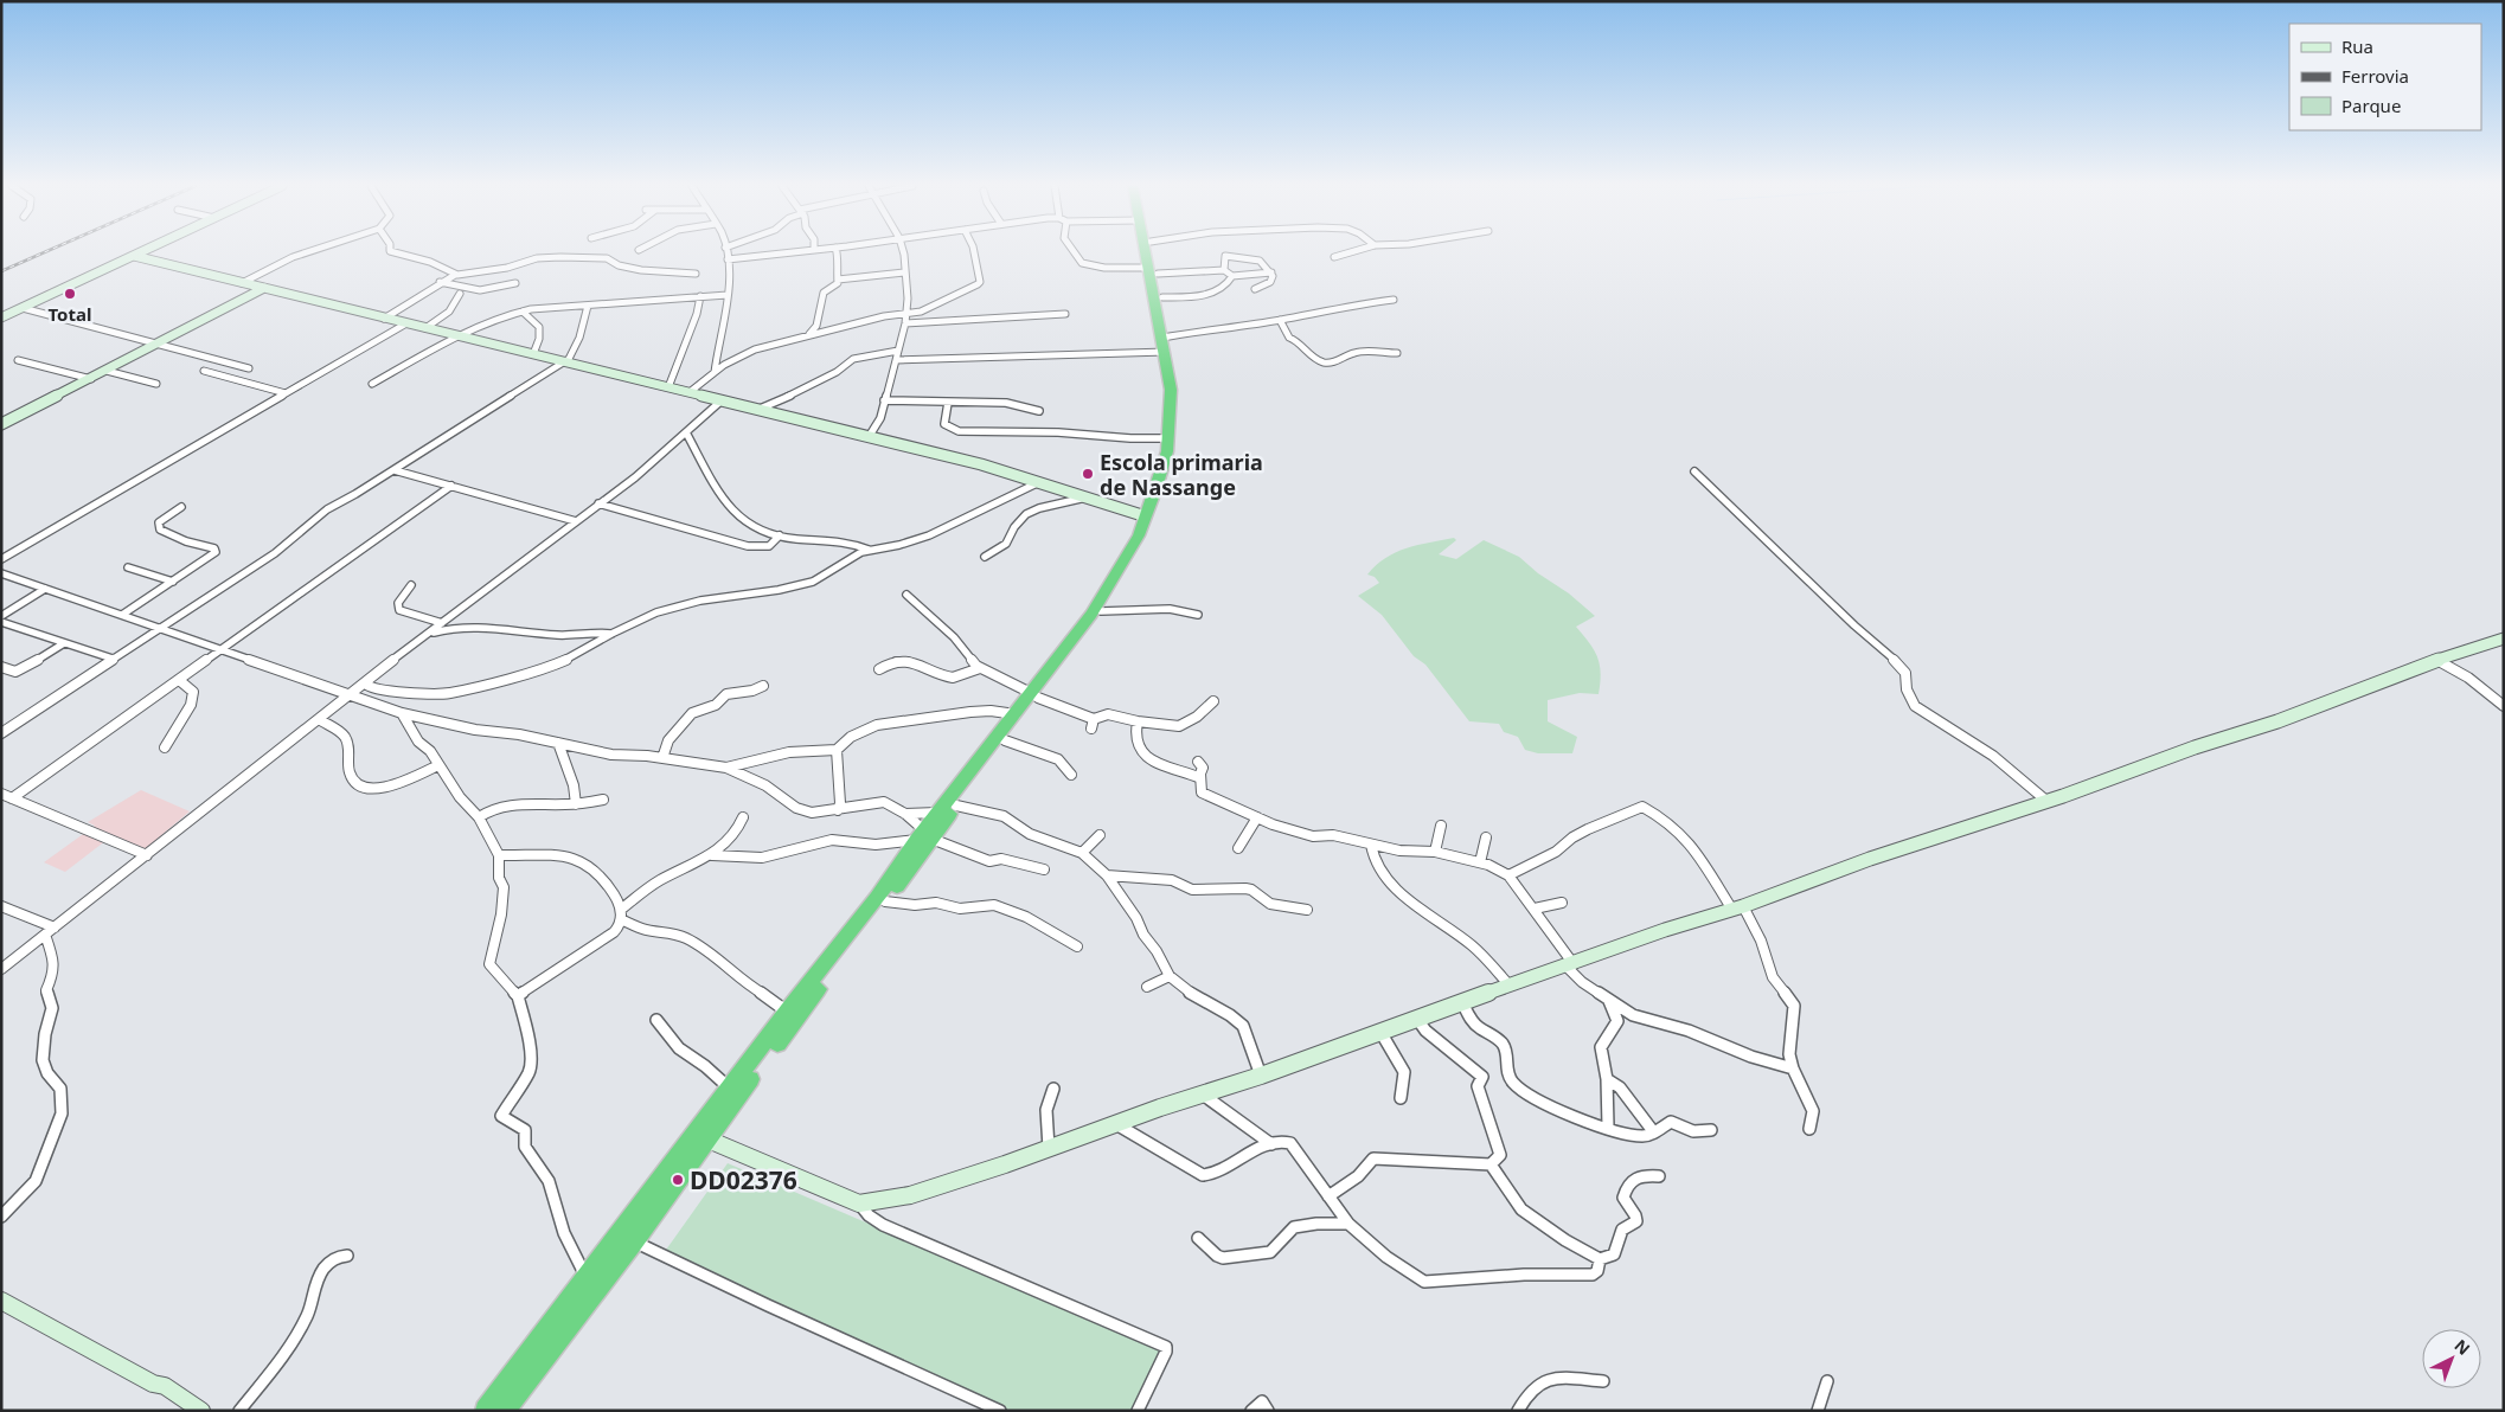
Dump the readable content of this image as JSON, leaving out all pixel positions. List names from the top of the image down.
{
  "places": ["Total", "Escola primaria de Nassange", "DD02376"],
  "legend": ["Rua", "Ferrovia", "Parque"],
  "north": "top right"
}
